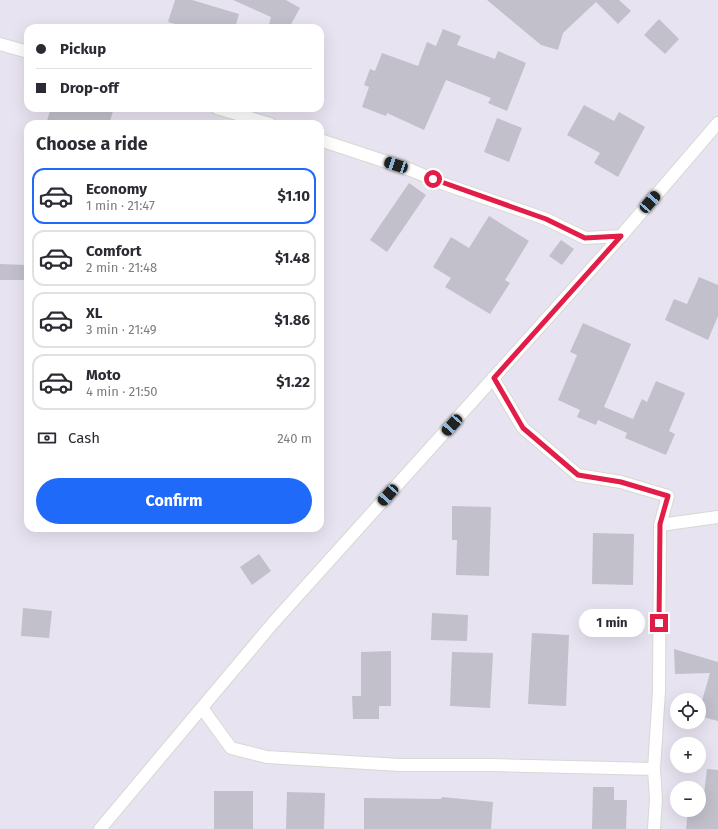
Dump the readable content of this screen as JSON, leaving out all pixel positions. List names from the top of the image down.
{
  "page": {
    "banner": ["Pickup", "Drop-off"],
    "heading": "Choose a ride",
    "list": [
      {
        "name": "Economy",
        "note": "1 min · 21:47",
        "value": "$1.10"
      },
      {
        "name": "Comfort",
        "note": "2 min · 21:48",
        "value": "$1.48"
      },
      {
        "name": "XL",
        "note": "3 min · 21:49",
        "value": "$1.86"
      },
      {
        "name": "Moto",
        "note": "4 min · 21:50",
        "value": "$1.22"
      }
    ],
    "pay": ["Cash", "240 m"],
    "buttons": "Confirm",
    "bubble": "1 min",
    "map_buttons": ["+", "−"]
  }
}
